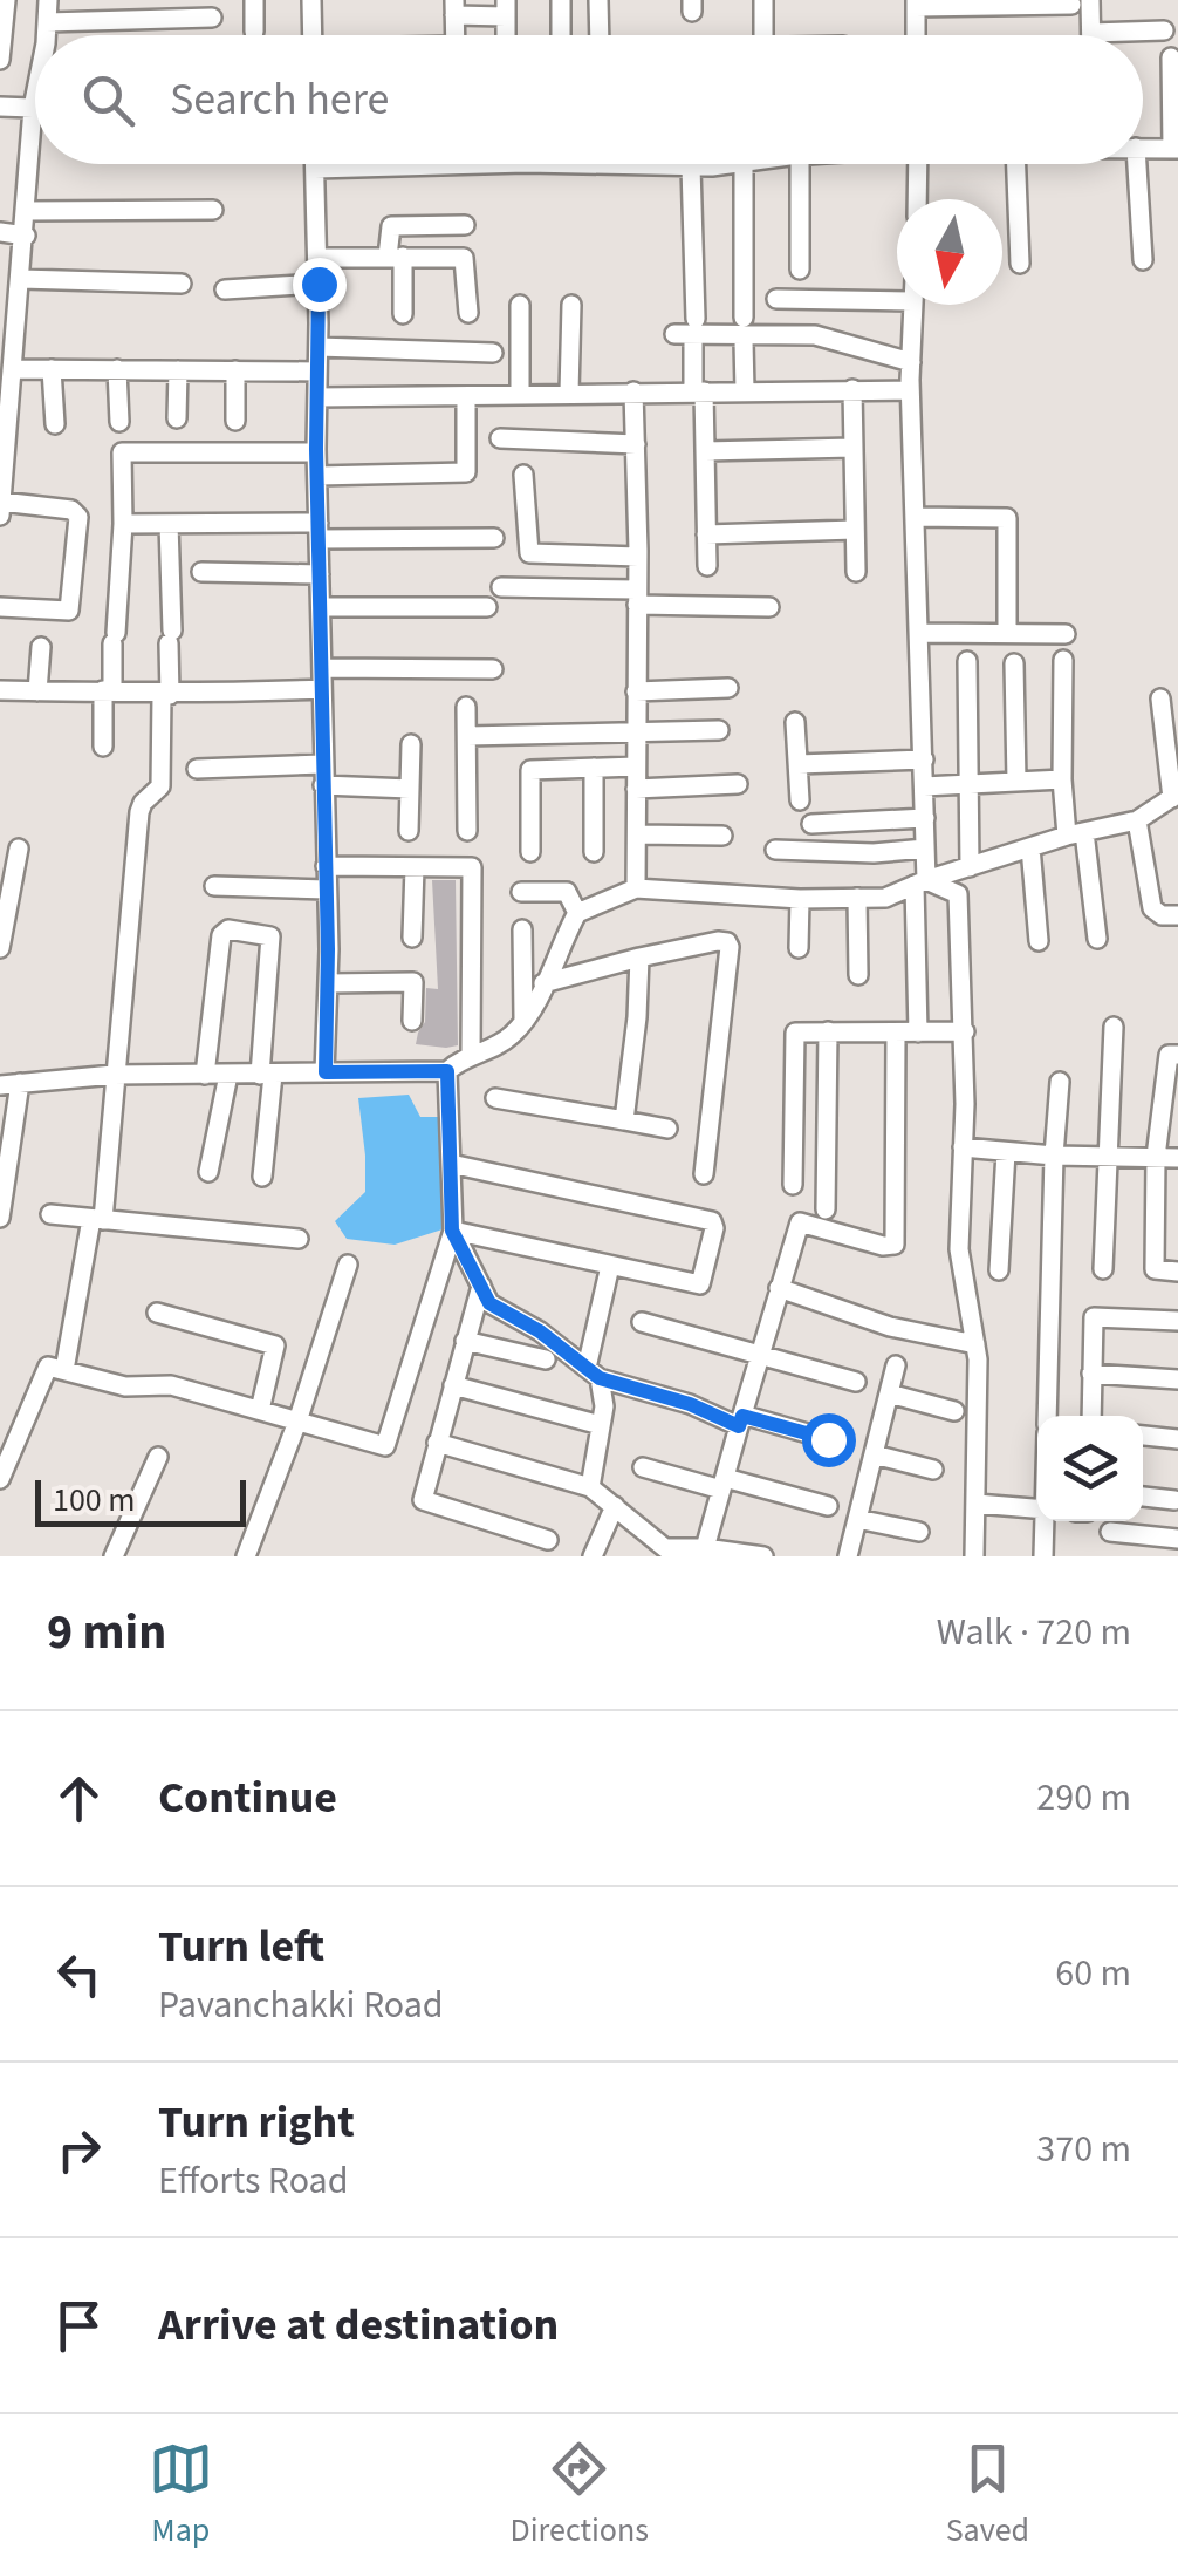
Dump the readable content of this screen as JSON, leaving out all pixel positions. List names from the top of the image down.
{
  "scale_bar": "100 m",
  "north": "bottom",
  "page": {
    "search": "Search here",
    "scale": "100 m",
    "heading": ["9 min", "Walk · 720 m"],
    "list": [
      ["Continue", "290 m"],
      ["Turn left", "Pavanchakki Road", "60 m"],
      ["Turn right", "Efforts Road", "370 m"],
      "Arrive at destination"
    ],
    "nav": ["Map", "Directions", "Saved"]
  }
}
